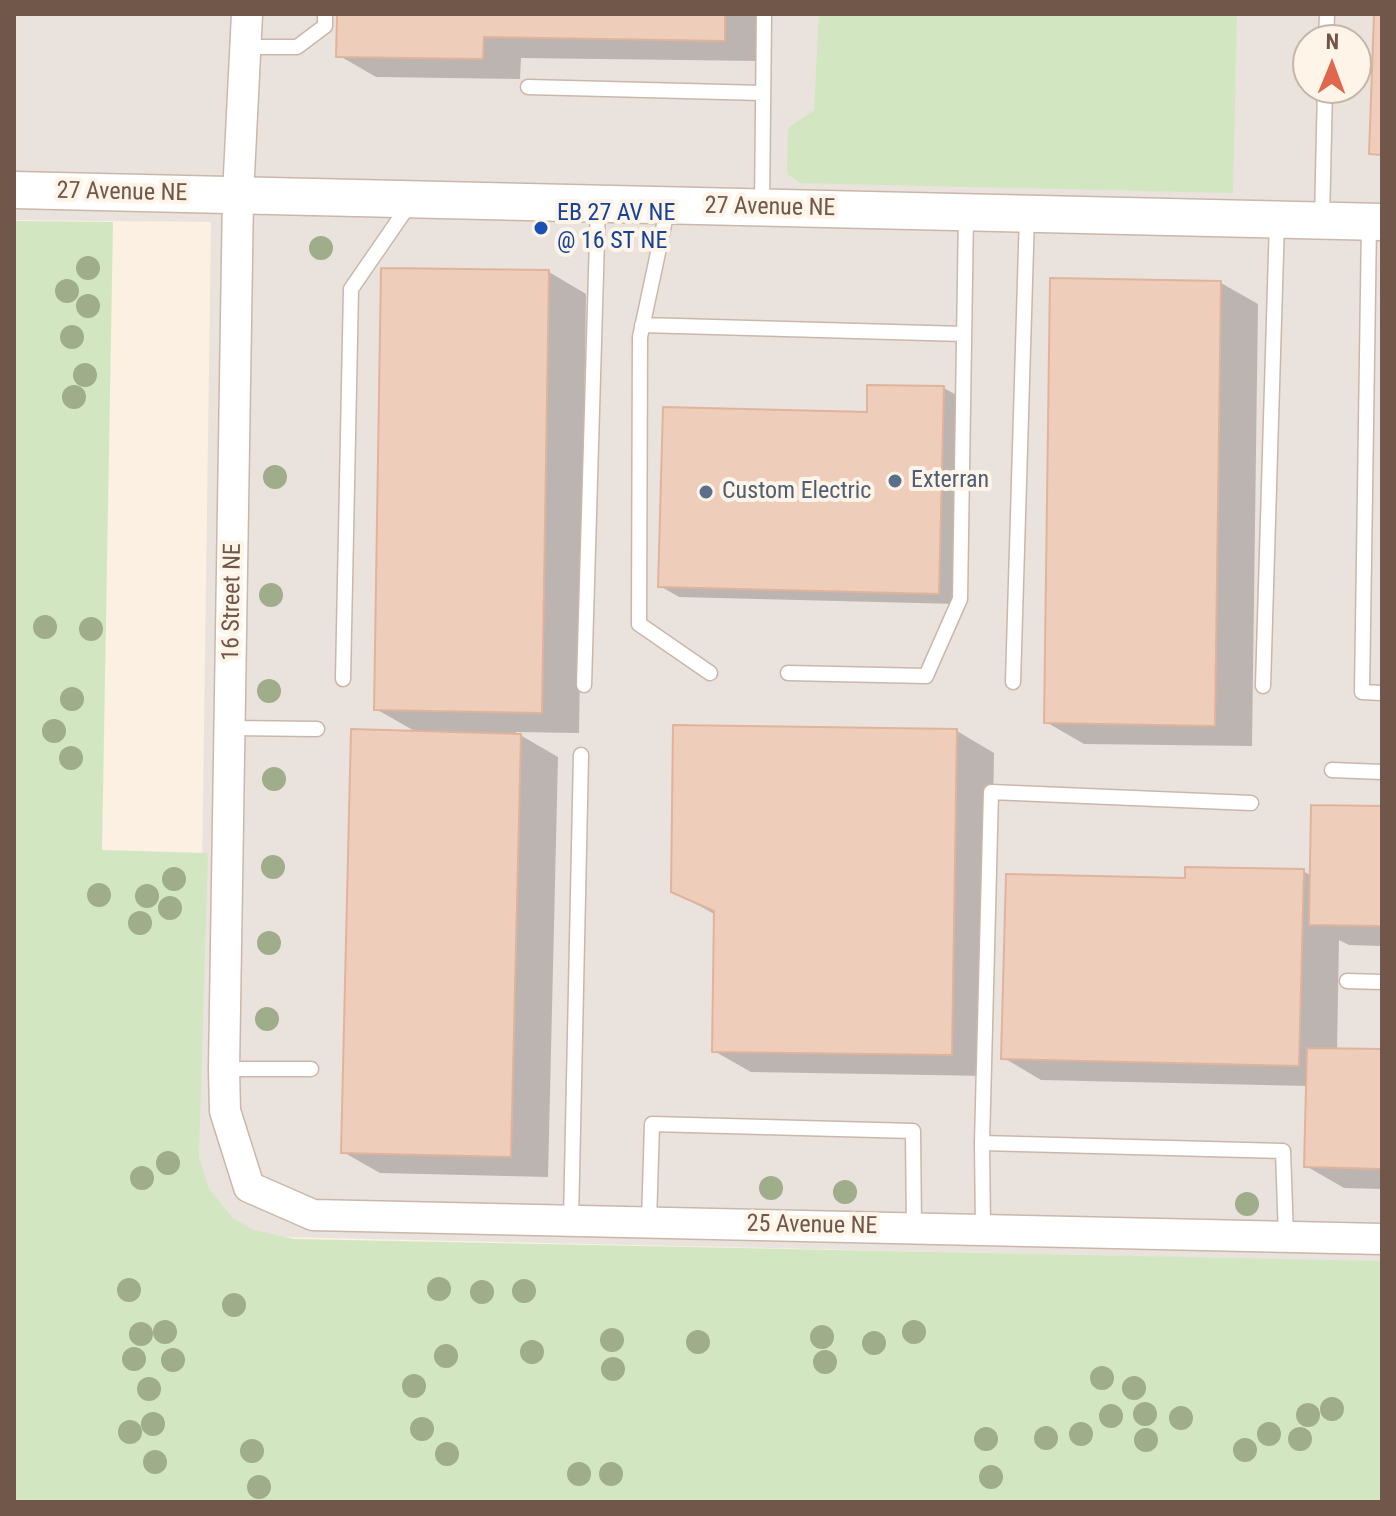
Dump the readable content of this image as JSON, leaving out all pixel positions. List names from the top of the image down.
{
  "streets": {
    "street": ["27 Avenue NE", "16 Street NE", "25 Avenue NE"]
  },
  "crossings": [
    ["27 Avenue NE", "16 Street NE"],
    ["16 Street NE", "25 Avenue NE"]
  ],
  "places": ["EB 27 AV NE @ 16 ST NE", "Exterran", "Custom Electric"],
  "north": "top"
}
